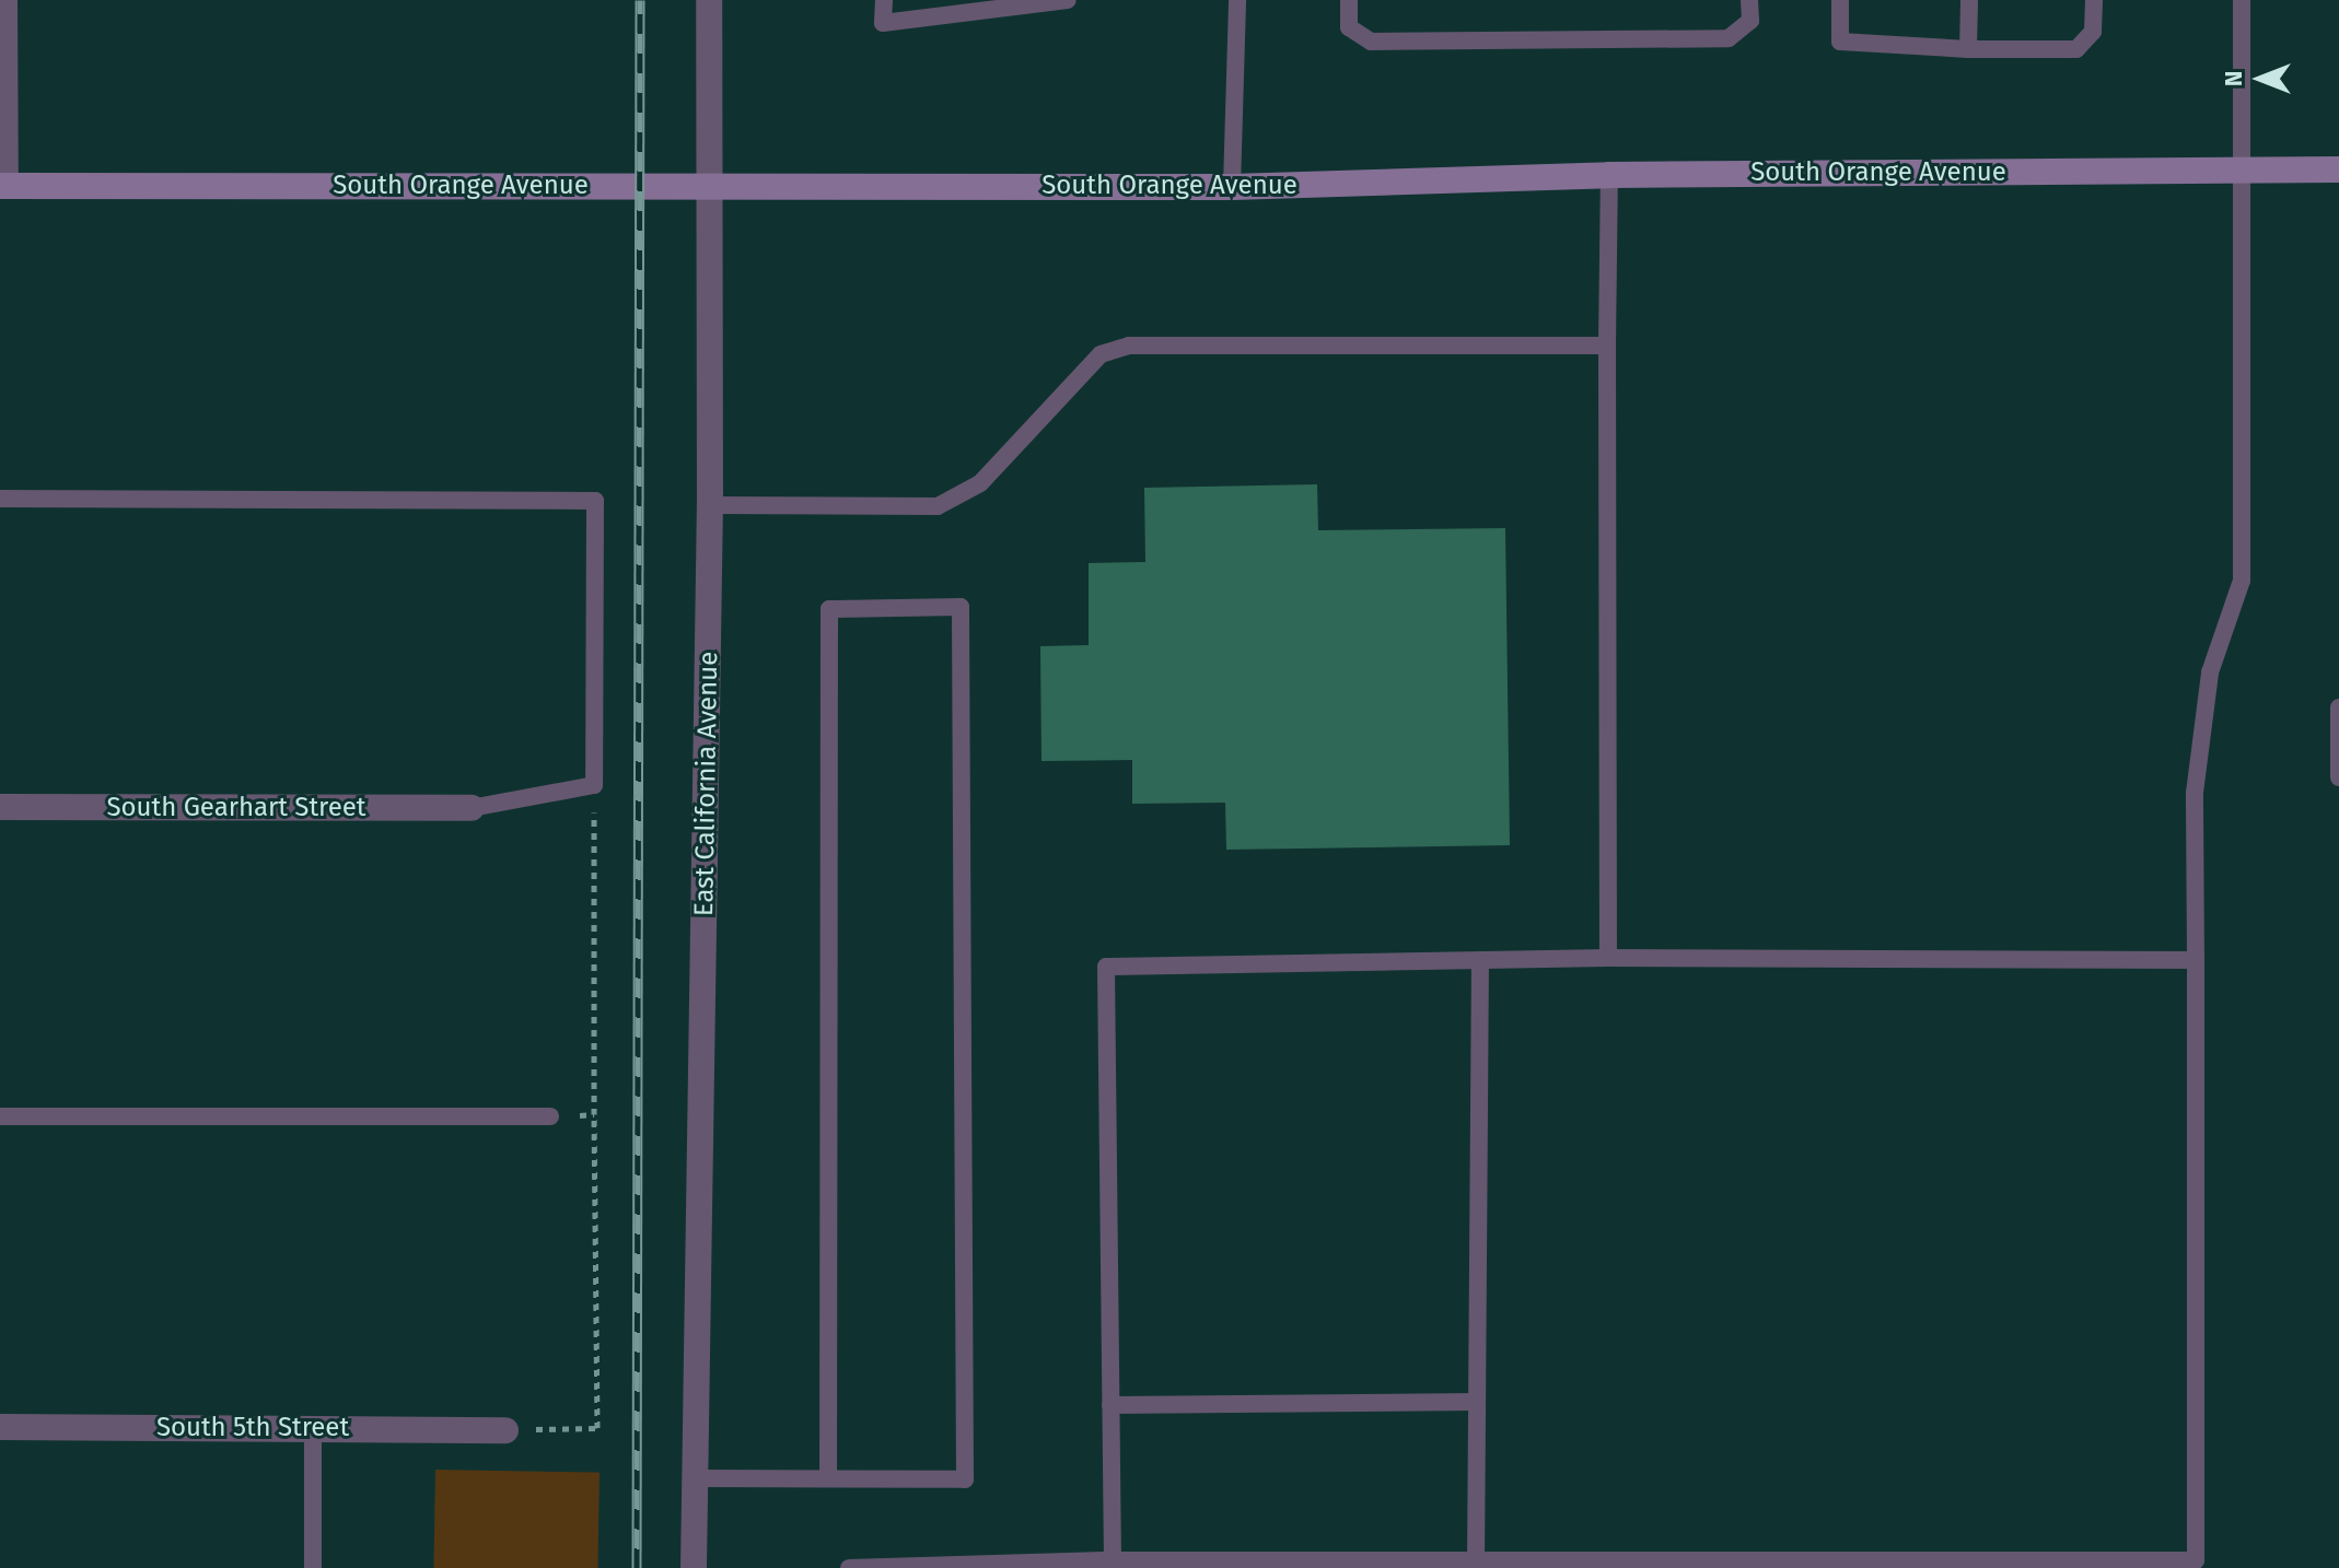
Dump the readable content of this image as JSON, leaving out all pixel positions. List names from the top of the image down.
{
  "streets": {
    "street": [
      "South Orange Avenue",
      "East California Avenue",
      "South Gearhart Street",
      "South 5th Street"
    ]
  },
  "crossings": [
    ["South Orange Avenue", "East California Avenue"]
  ],
  "north": "left"
}
